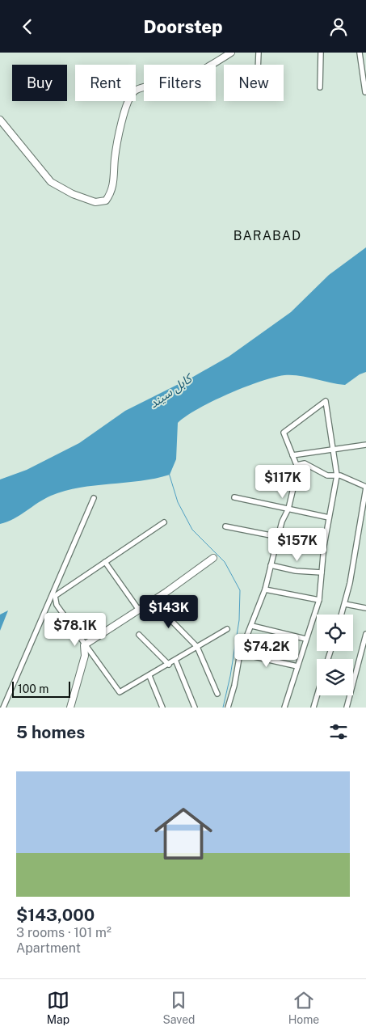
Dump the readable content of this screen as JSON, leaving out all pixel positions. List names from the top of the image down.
{
  "districts": ["BARABAD"],
  "water": ["کابل سيند"],
  "scale_bar": "100 m",
  "page": {
    "header": "Doorstep",
    "chip": [
      "Buy",
      "Rent",
      "Filters",
      "New"
    ],
    "price": [
      "$117K",
      "$157K",
      "$143K",
      "$78.1K",
      "$74.2K"
    ],
    "scale": "100 m",
    "heading": "5 homes",
    "list": [
      {
        "name": "$143,000",
        "note": "3 rooms · 101 m² · Apartment"
      }
    ],
    "tabs": ["Map", "Saved", "Home"]
  }
}
